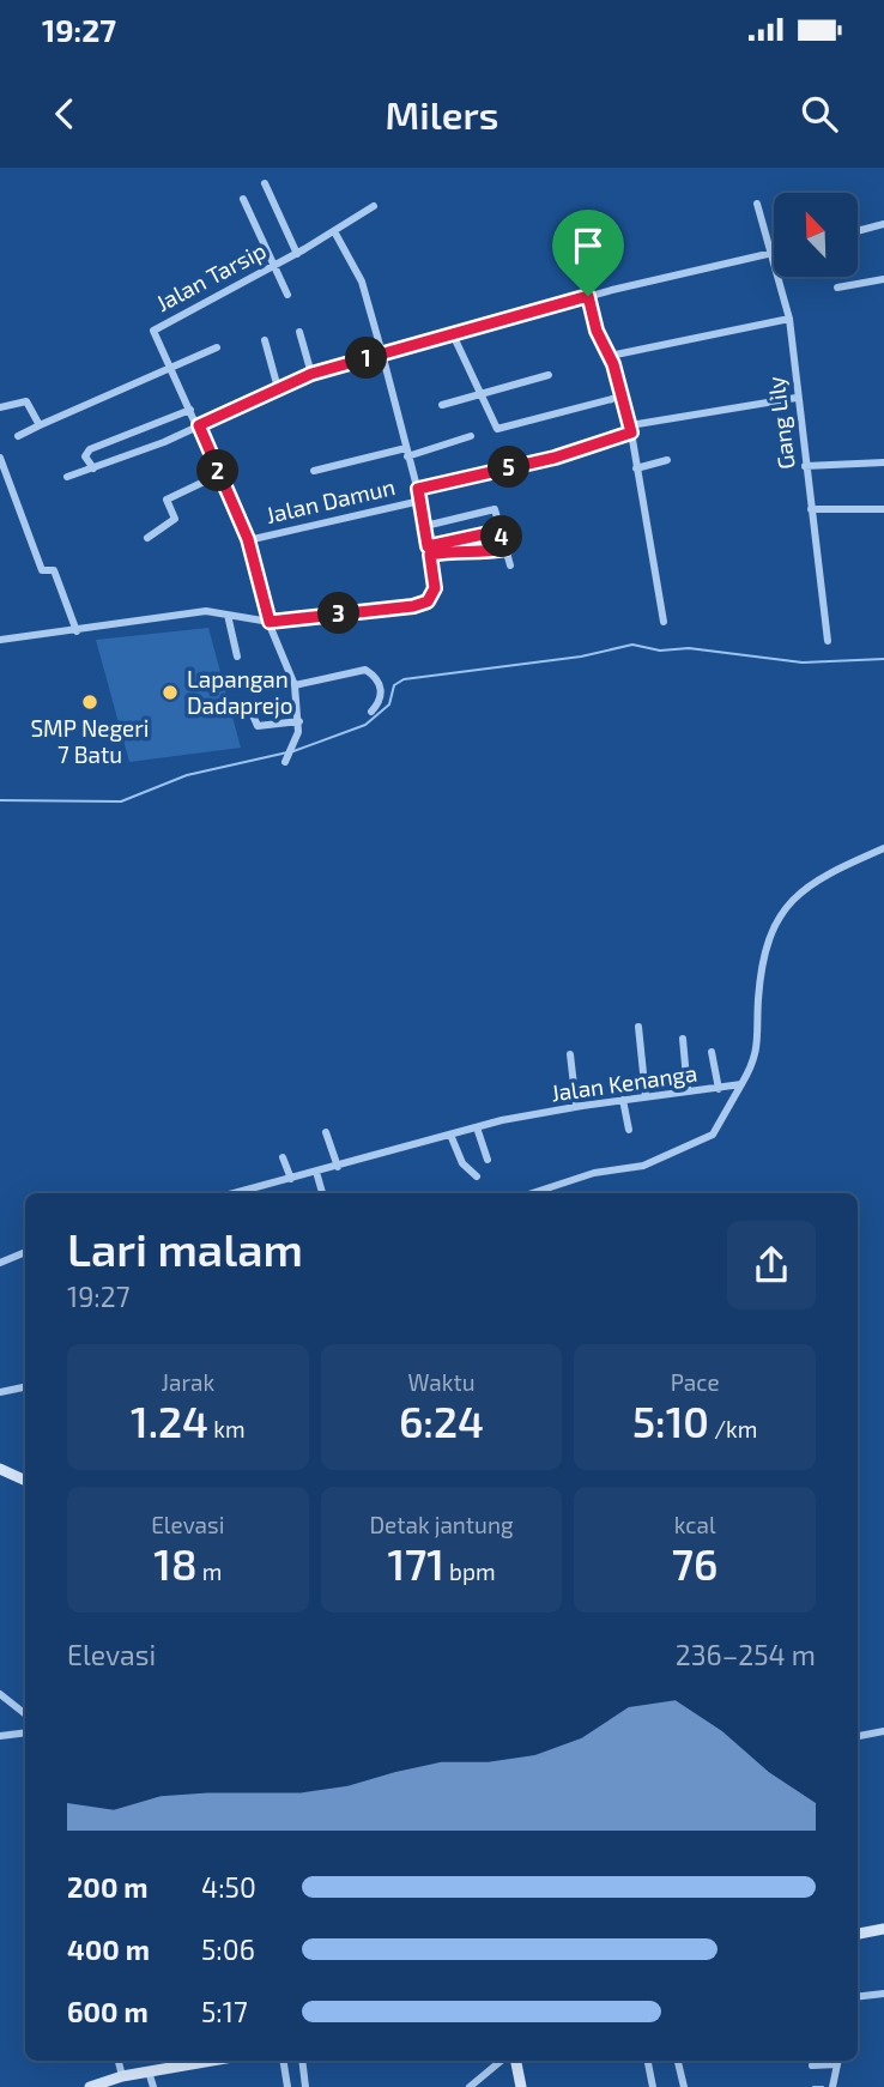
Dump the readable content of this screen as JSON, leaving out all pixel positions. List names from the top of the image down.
{
  "streets": {
    "street": [
      "Jalan Tarsip",
      "Gang Lily",
      "Jalan Damun",
      "Jalan Kenanga"
    ]
  },
  "crossings": [
    ["Jalan Tarsip", "Jalan Damun"]
  ],
  "places": ["Lapangan Dadaprejo", "SMP Negeri 7 Batu"],
  "north": "top left",
  "page": {
    "status": "19:27",
    "header": "Milers",
    "pins": [
      "1",
      "5",
      "2",
      "4",
      "3"
    ],
    "heading": ["Lari malam", "19:27"],
    "stats": [
      ["Jarak", "1.24 km"],
      ["Waktu", "6:24"],
      ["Pace", "5:10 /km"],
      ["Elevasi", "18 m"],
      ["Detak jantung", "171 bpm"],
      ["kcal", "76"]
    ],
    "chart": ["Elevasi", "236–254 m"],
    "list": [
      {
        "name": "200 m",
        "note": "4:50"
      },
      {
        "name": "400 m",
        "note": "5:06"
      },
      {
        "name": "600 m",
        "note": "5:17"
      }
    ]
  }
}
